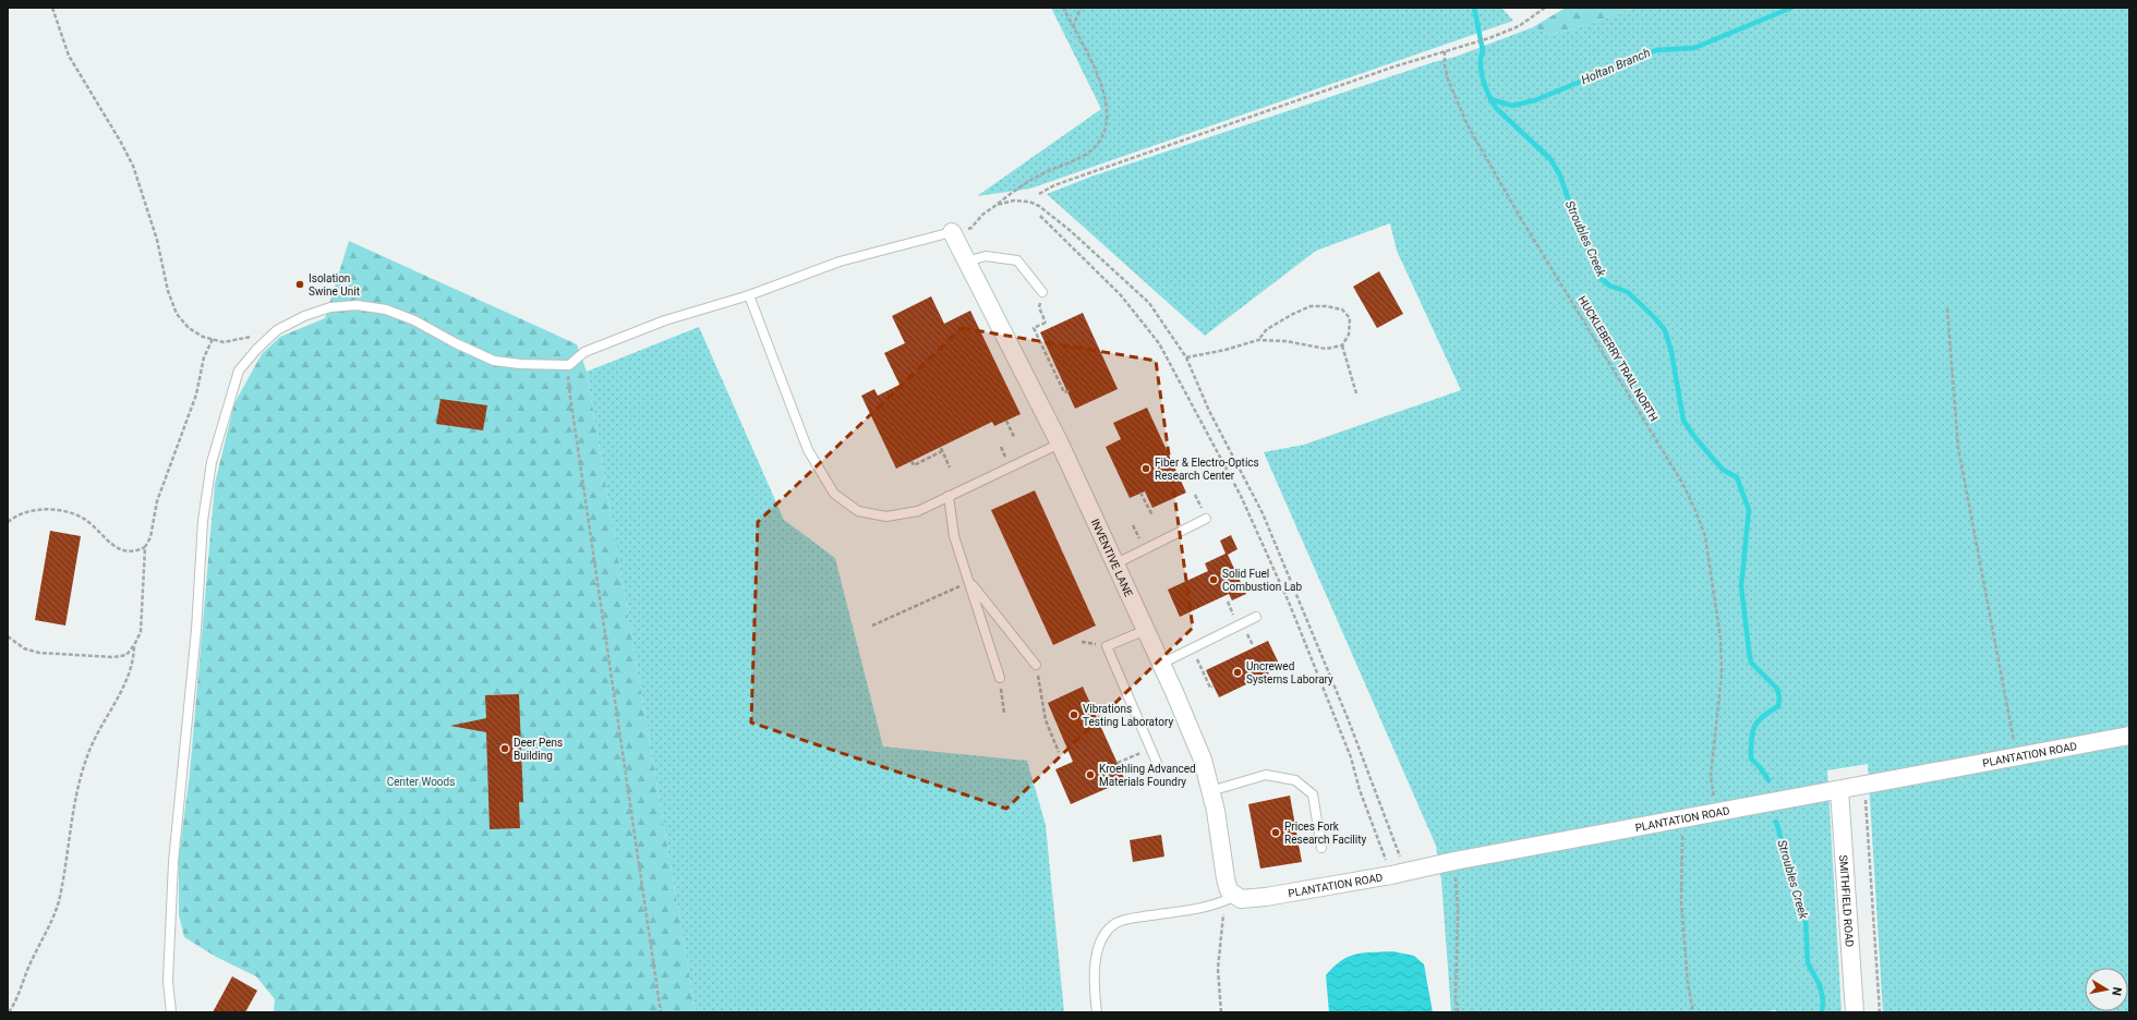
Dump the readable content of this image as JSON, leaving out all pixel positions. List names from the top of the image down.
{
  "streets": {
    "street": ["INVENTIVE LANE", "PLANTATION ROAD", "SMITHFIELD ROAD"],
    "path": ["HUCKLEBERRY TRAIL NORTH"]
  },
  "crossings": [
    ["INVENTIVE LANE", "PLANTATION ROAD"],
    ["PLANTATION ROAD", "SMITHFIELD ROAD"]
  ],
  "water": ["Holtan Branch", "Stroubles Creek"],
  "parks": ["Center Woods"],
  "places": [
    "Isolation Swine Unit",
    "Fiber & Electro-Optics Research Center",
    "Solid Fuel Combustion Lab",
    "Uncrewed Systems Laborary",
    "Vibrations Testing Laboratory",
    "Deer Pens Building",
    "Kroehling Advanced Materials Foundry",
    "Prices Fork Research Facility"
  ],
  "north": "right"
}
